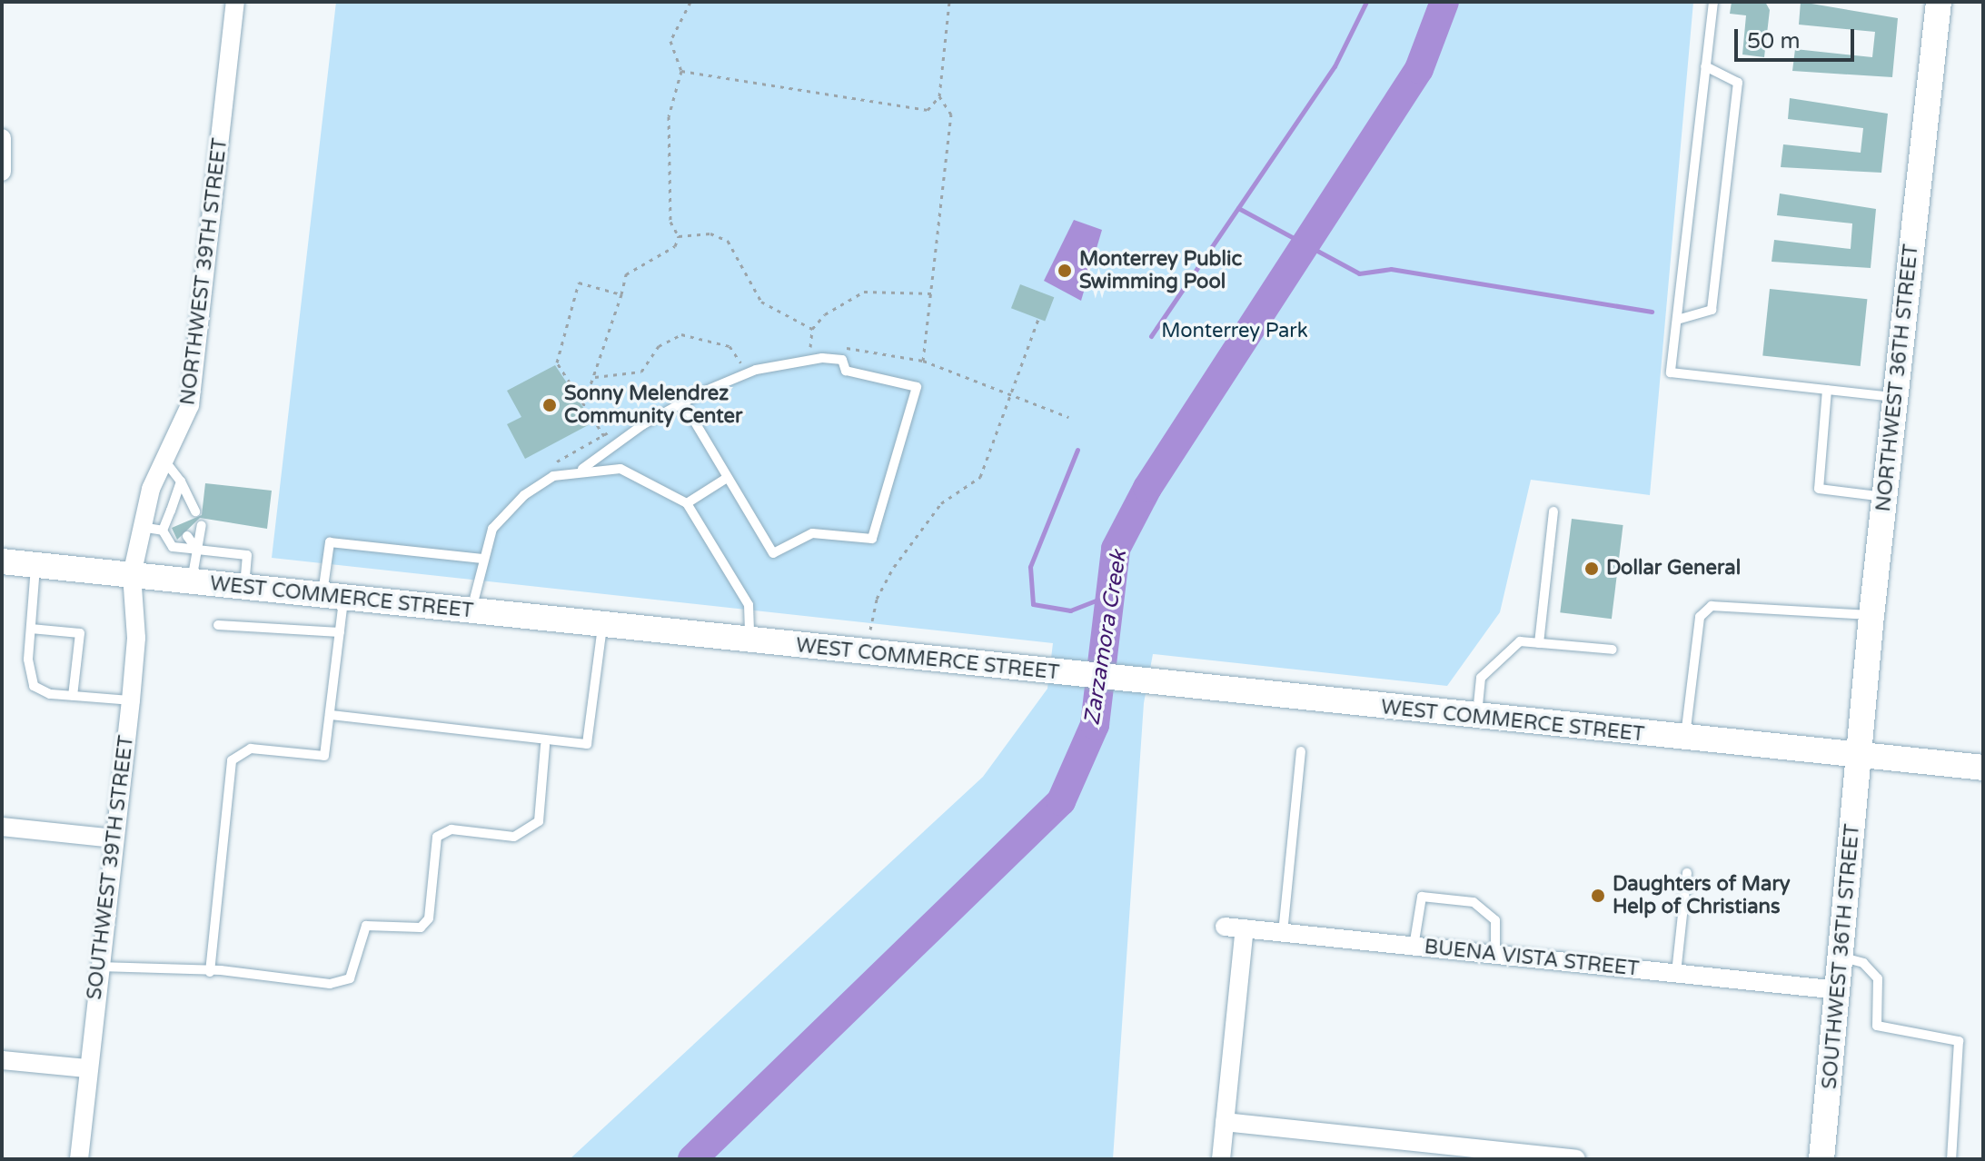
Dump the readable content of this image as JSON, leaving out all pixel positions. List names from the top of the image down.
{
  "streets": {
    "main road": ["NORTHWEST 36TH STREET", "WEST COMMERCE STREET", "SOUTHWEST 36TH STREET"],
    "street": ["NORTHWEST 39TH STREET", "SOUTHWEST 39TH STREET", "BUENA VISTA STREET"]
  },
  "crossings": [
    ["NORTHWEST 39TH STREET", "WEST COMMERCE STREET"],
    ["NORTHWEST 39TH STREET", "SOUTHWEST 39TH STREET"],
    ["NORTHWEST 36TH STREET", "WEST COMMERCE STREET"],
    ["NORTHWEST 36TH STREET", "SOUTHWEST 36TH STREET"],
    ["WEST COMMERCE STREET", "SOUTHWEST 39TH STREET"],
    ["WEST COMMERCE STREET", "SOUTHWEST 36TH STREET"],
    ["SOUTHWEST 36TH STREET", "BUENA VISTA STREET"]
  ],
  "water": ["Zarzamora Creek"],
  "parks": ["Monterrey Park"],
  "places": [
    "Monterrey Public Swimming Pool",
    "Sonny Melendrez Community Center",
    "Dollar General",
    "Daughters of Mary Help of Christians"
  ],
  "scale_bar": "50 m"
}
